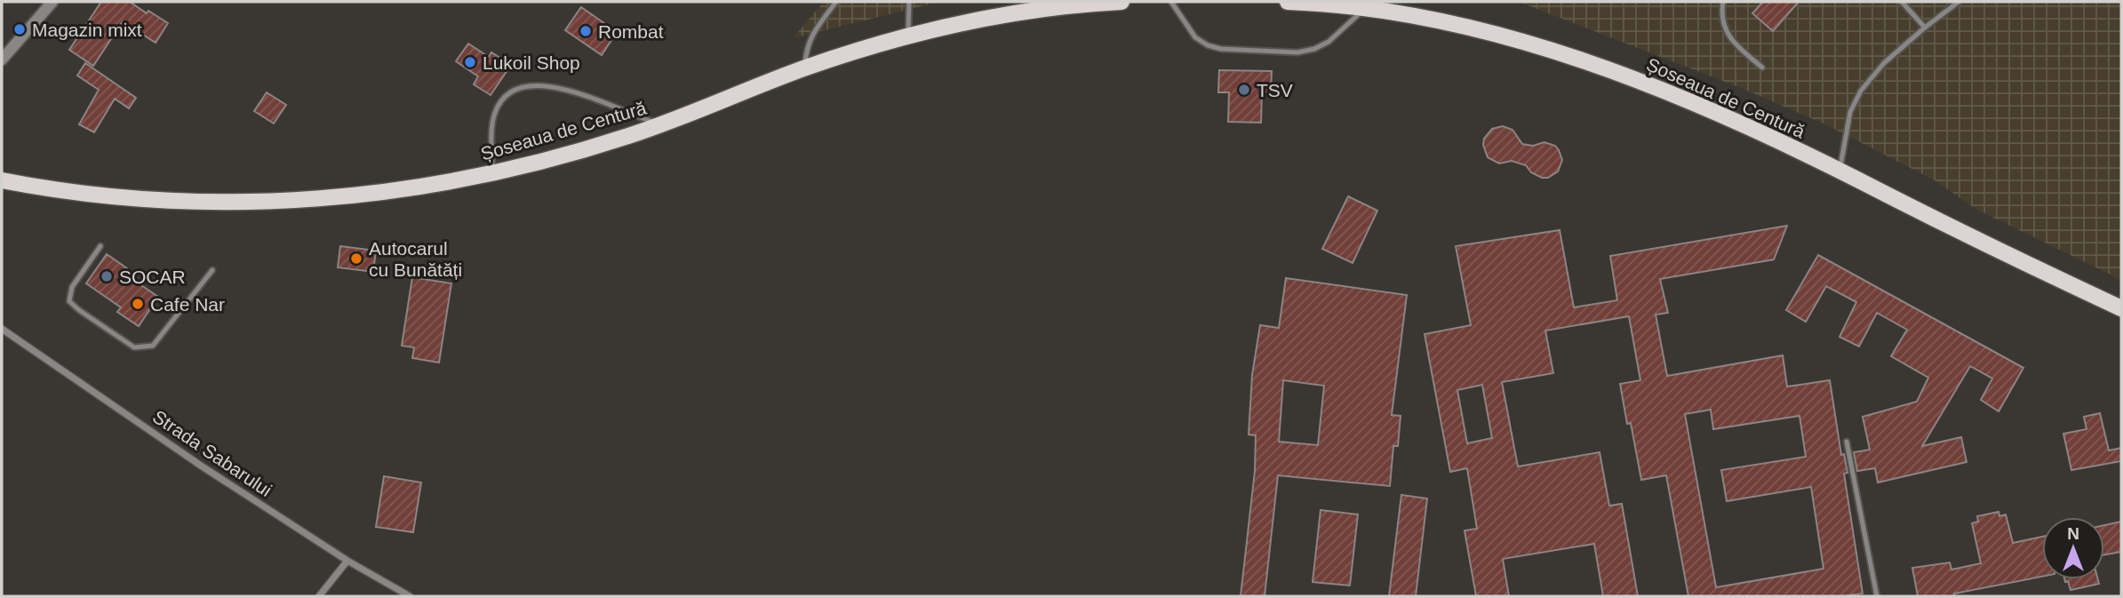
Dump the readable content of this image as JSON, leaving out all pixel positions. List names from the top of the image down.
{
  "streets": {
    "main road": ["Șoseaua de Centură"],
    "street": ["Strada Sabarului"]
  },
  "places": [
    "Magazin mixt",
    "Rombat",
    "Lukoil Shop",
    "TSV",
    "Autocarul cu Bunătăți",
    "SOCAR",
    "Cafe Nar"
  ],
  "north": "top"
}
